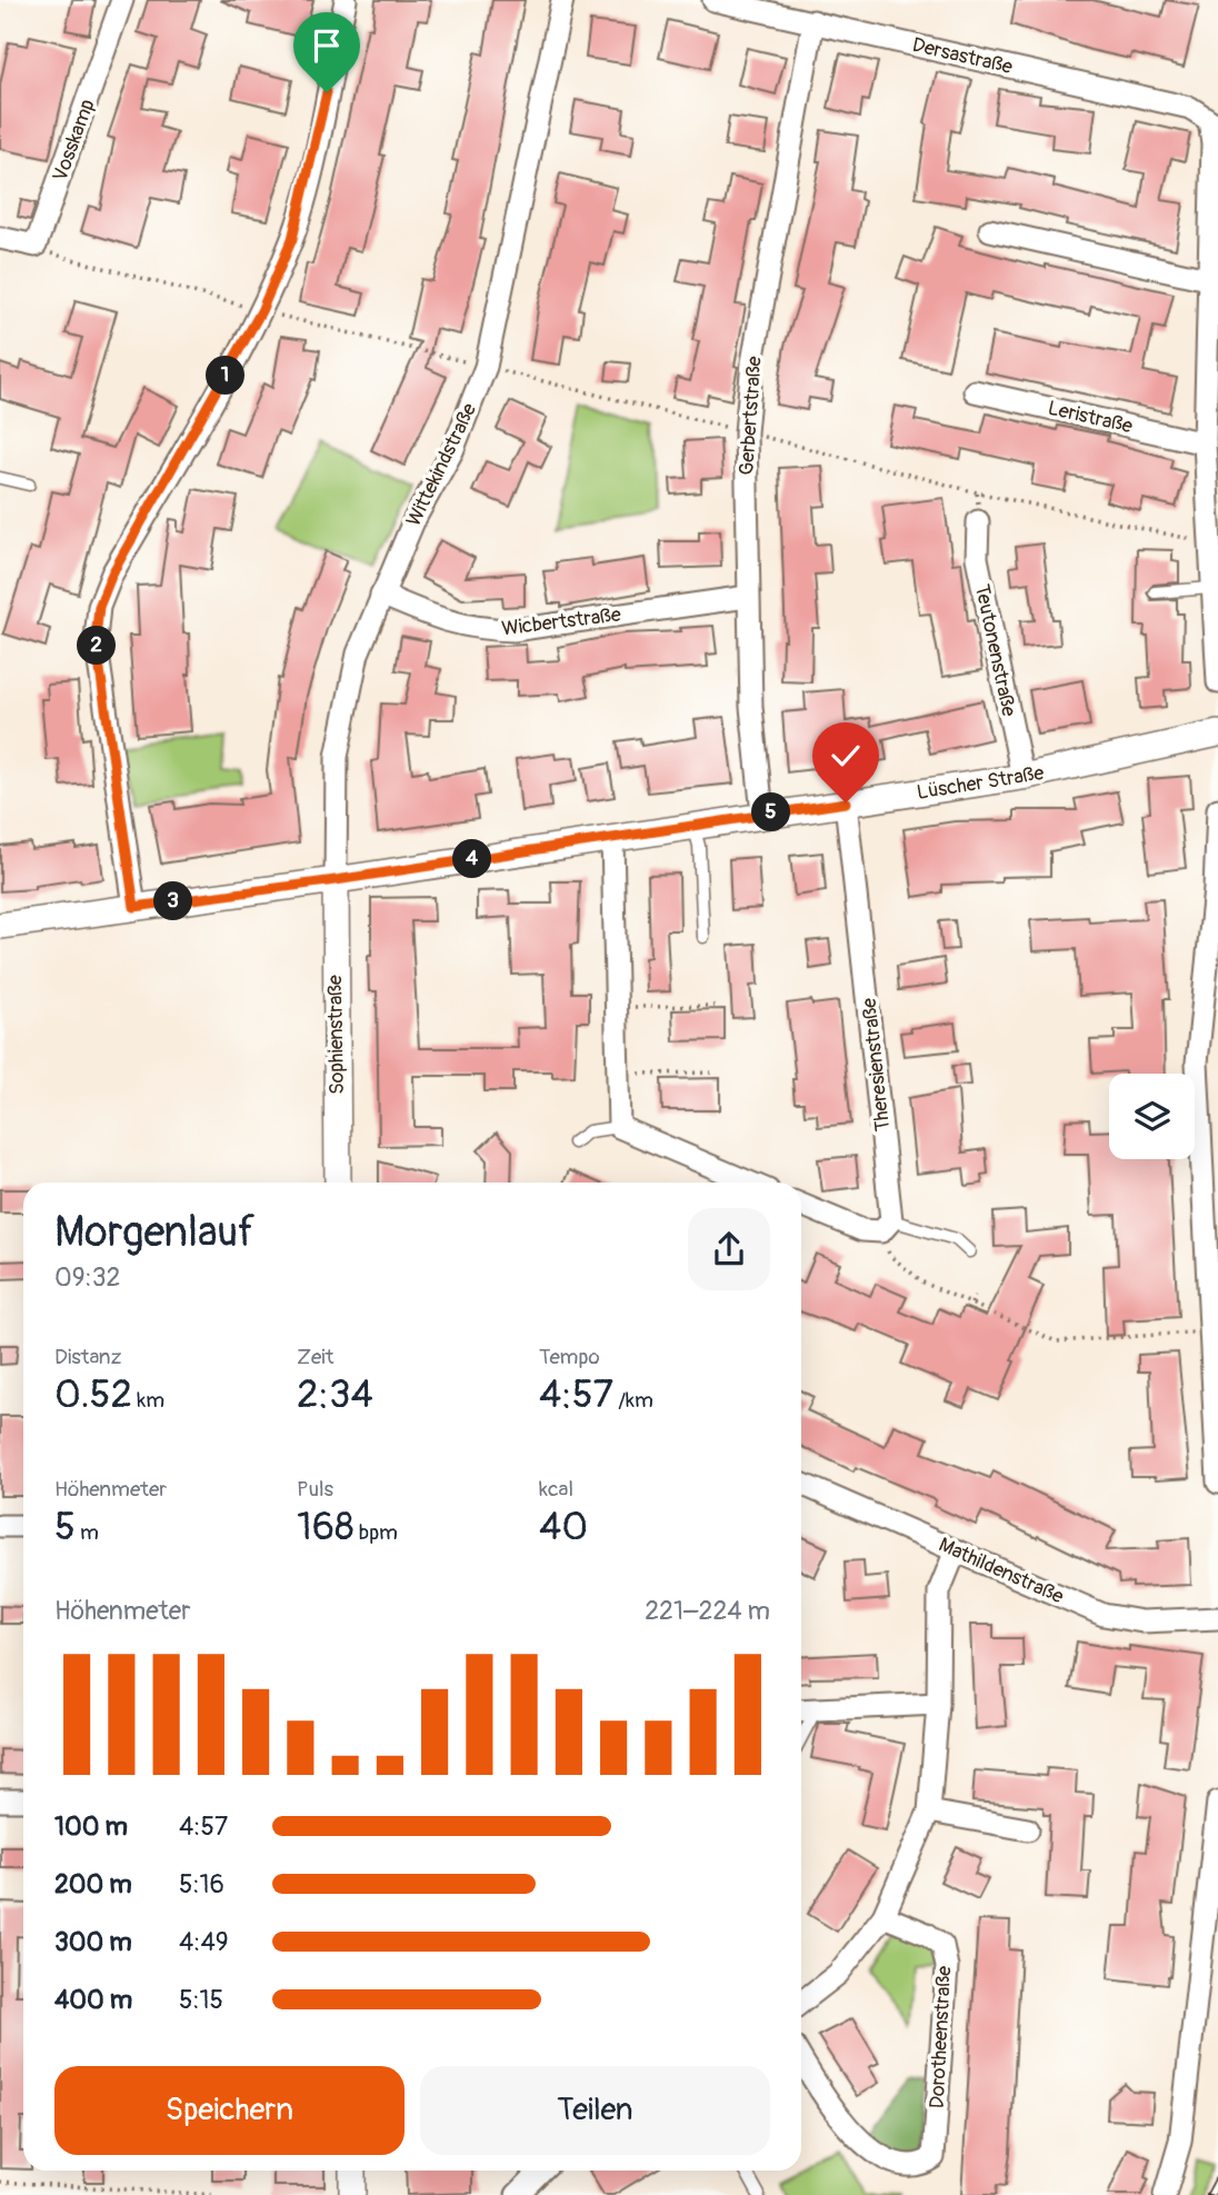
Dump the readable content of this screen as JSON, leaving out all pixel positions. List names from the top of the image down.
{
  "streets": {
    "street": [
      "Dersastraße",
      "Vosskamp",
      "Gerbertstraße",
      "Leristraße",
      "Wittekindstraße",
      "Wicbertstraße",
      "Teutonenstraße",
      "Lüscher Straße",
      "Sophienstraße",
      "Theresienstraße",
      "Mathildenstraße",
      "Dorotheenstraße"
    ]
  },
  "crossings": [
    ["Dersastraße", "Gerbertstraße"],
    ["Gerbertstraße", "Wicbertstraße"],
    ["Gerbertstraße", "Lüscher Straße"],
    ["Wittekindstraße", "Wicbertstraße"],
    ["Wittekindstraße", "Lüscher Straße"],
    ["Wittekindstraße", "Sophienstraße"],
    ["Teutonenstraße", "Lüscher Straße"],
    ["Lüscher Straße", "Sophienstraße"],
    ["Lüscher Straße", "Theresienstraße"]
  ],
  "page": {
    "pins": [
      "1",
      "2",
      "5",
      "4",
      "3"
    ],
    "heading": ["Morgenlauf", "09:32"],
    "stats": [
      ["Distanz", "0.52 km"],
      ["Zeit", "2:34"],
      ["Tempo", "4:57 /km"],
      ["Höhenmeter", "5 m"],
      ["Puls", "168 bpm"],
      ["kcal", "40"]
    ],
    "chart": ["Höhenmeter", "221–224 m"],
    "list": [
      {
        "name": "100 m",
        "note": "4:57"
      },
      {
        "name": "200 m",
        "note": "5:16"
      },
      {
        "name": "300 m",
        "note": "4:49"
      },
      {
        "name": "400 m",
        "note": "5:15"
      }
    ],
    "buttons": ["Speichern", "Teilen"]
  }
}
